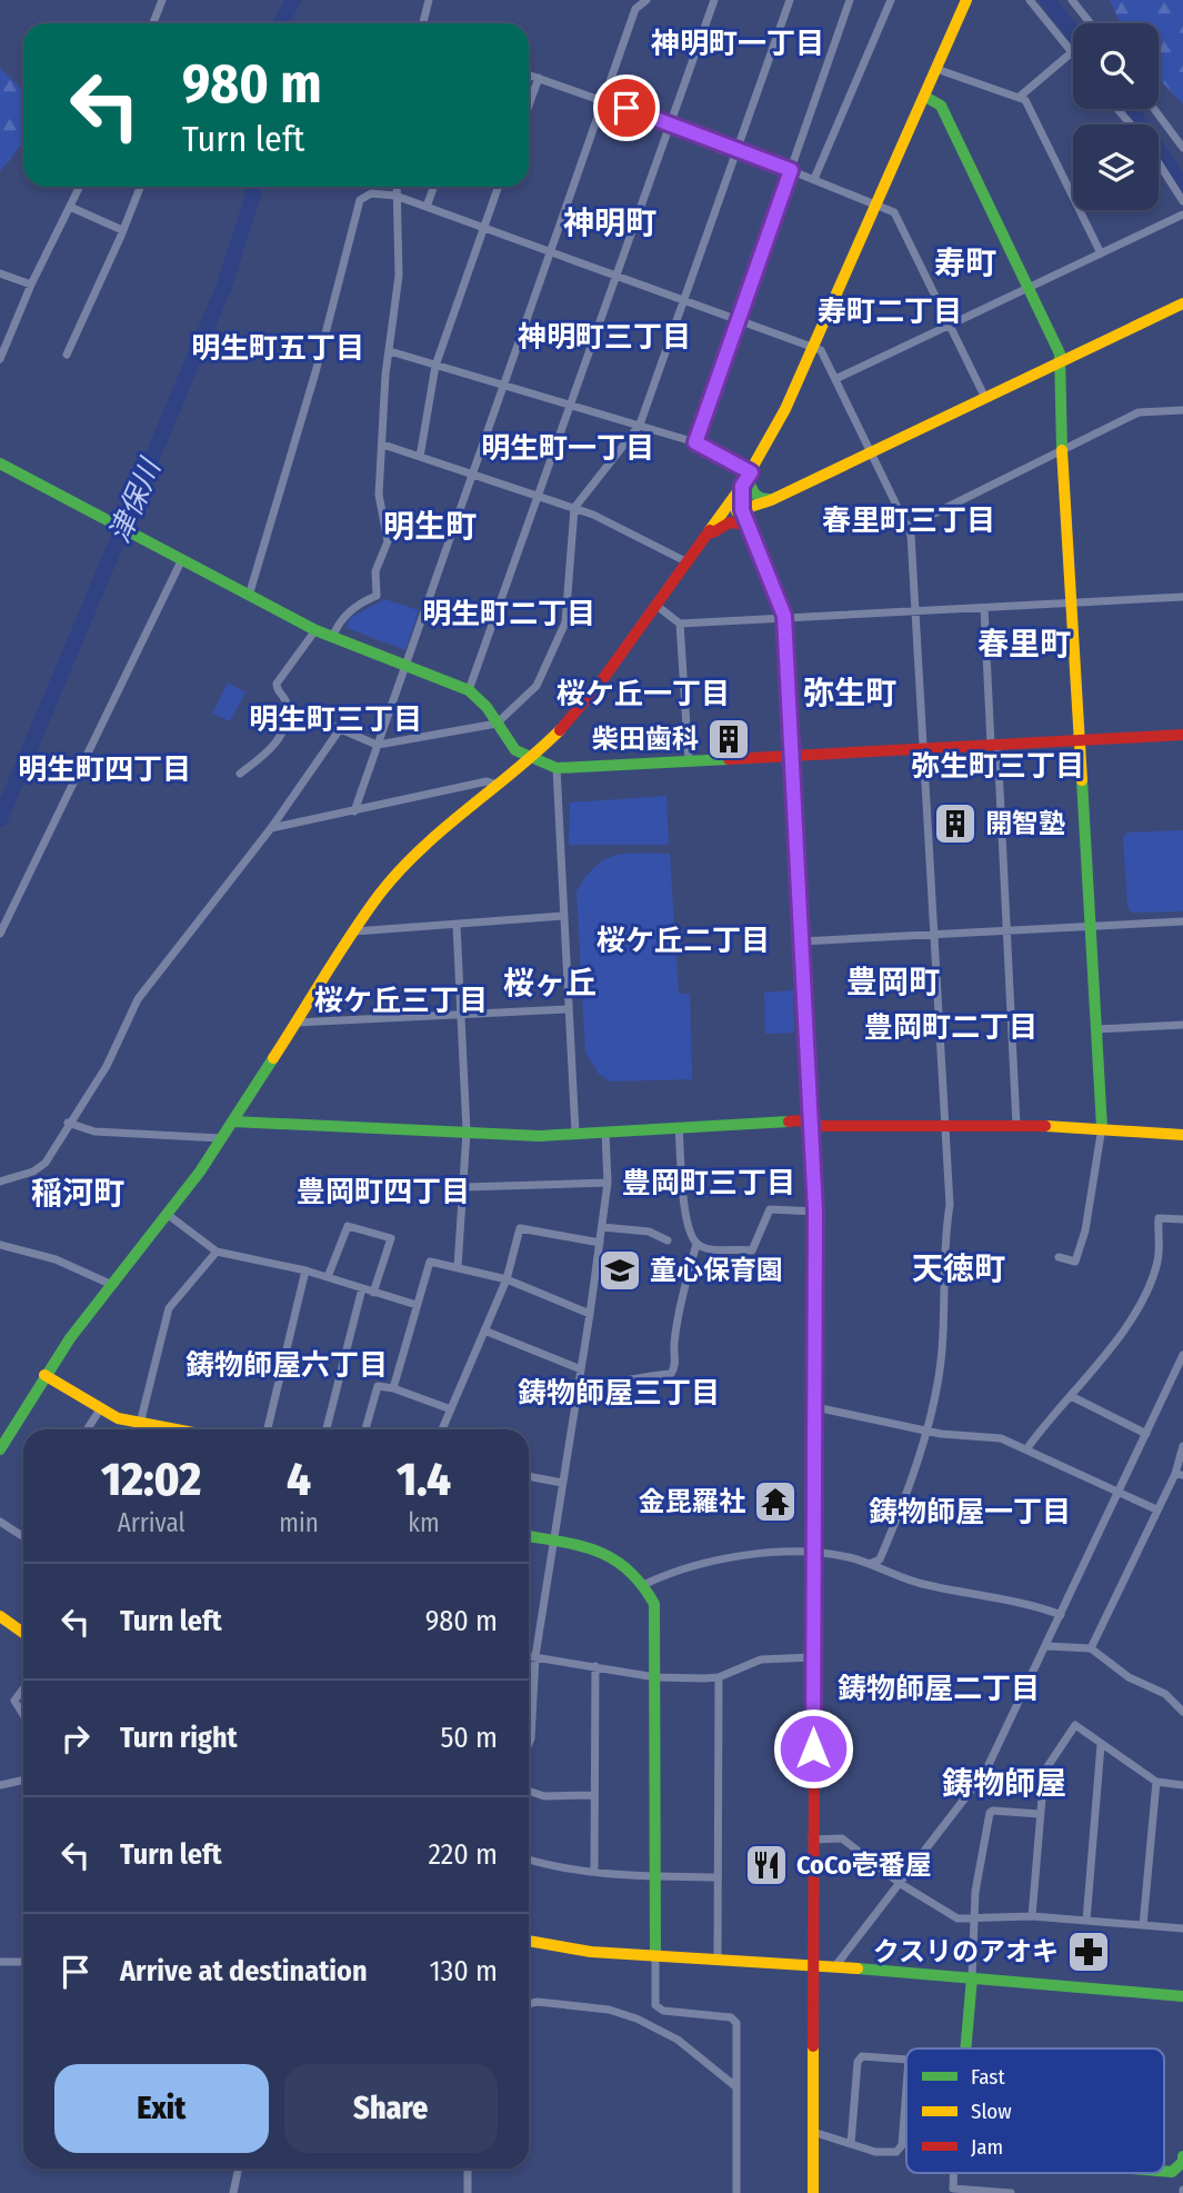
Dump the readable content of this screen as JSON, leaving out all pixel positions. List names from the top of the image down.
{
  "districts": [
    "神明町一丁目",
    "神明町",
    "寿町",
    "寿町二丁目",
    "神明町三丁目",
    "明生町五丁目",
    "明生町一丁目",
    "春里町三丁目",
    "明生町",
    "明生町二丁目",
    "春里町",
    "弥生町",
    "桜ケ丘一丁目",
    "明生町三丁目",
    "弥生町三丁目",
    "明生町四丁目",
    "桜ケ丘二丁目",
    "豊岡町",
    "桜ヶ丘",
    "桜ケ丘三丁目",
    "豊岡町二丁目",
    "豊岡町三丁目",
    "豊岡町四丁目",
    "稲河町",
    "天徳町",
    "鋳物師屋六丁目",
    "鋳物師屋三丁目",
    "鋳物師屋一丁目",
    "鋳物師屋二丁目",
    "鋳物師屋"
  ],
  "water": ["津保川"],
  "places": {
    "building": ["柴田歯科", "開智塾"],
    "school or university": ["童心保育園"],
    "temple": ["金毘羅社"],
    "restaurant": ["CoCo壱番屋"],
    "pharmacy": ["クスリのアオキ"]
  },
  "legend": ["Fast", "Slow", "Jam"],
  "page": {
    "turn": ["980 m", "Turn left"],
    "eta": [
      "12:02",
      "Arrival",
      "4",
      "min",
      "1.4",
      "km"
    ],
    "list": [
      {
        "name": "Turn left",
        "value": "980 m"
      },
      {
        "name": "Turn right",
        "value": "50 m"
      },
      {
        "name": "Turn left",
        "value": "220 m"
      },
      {
        "name": "Arrive at destination",
        "value": "130 m"
      }
    ],
    "buttons": ["Exit", "Share"]
  }
}
